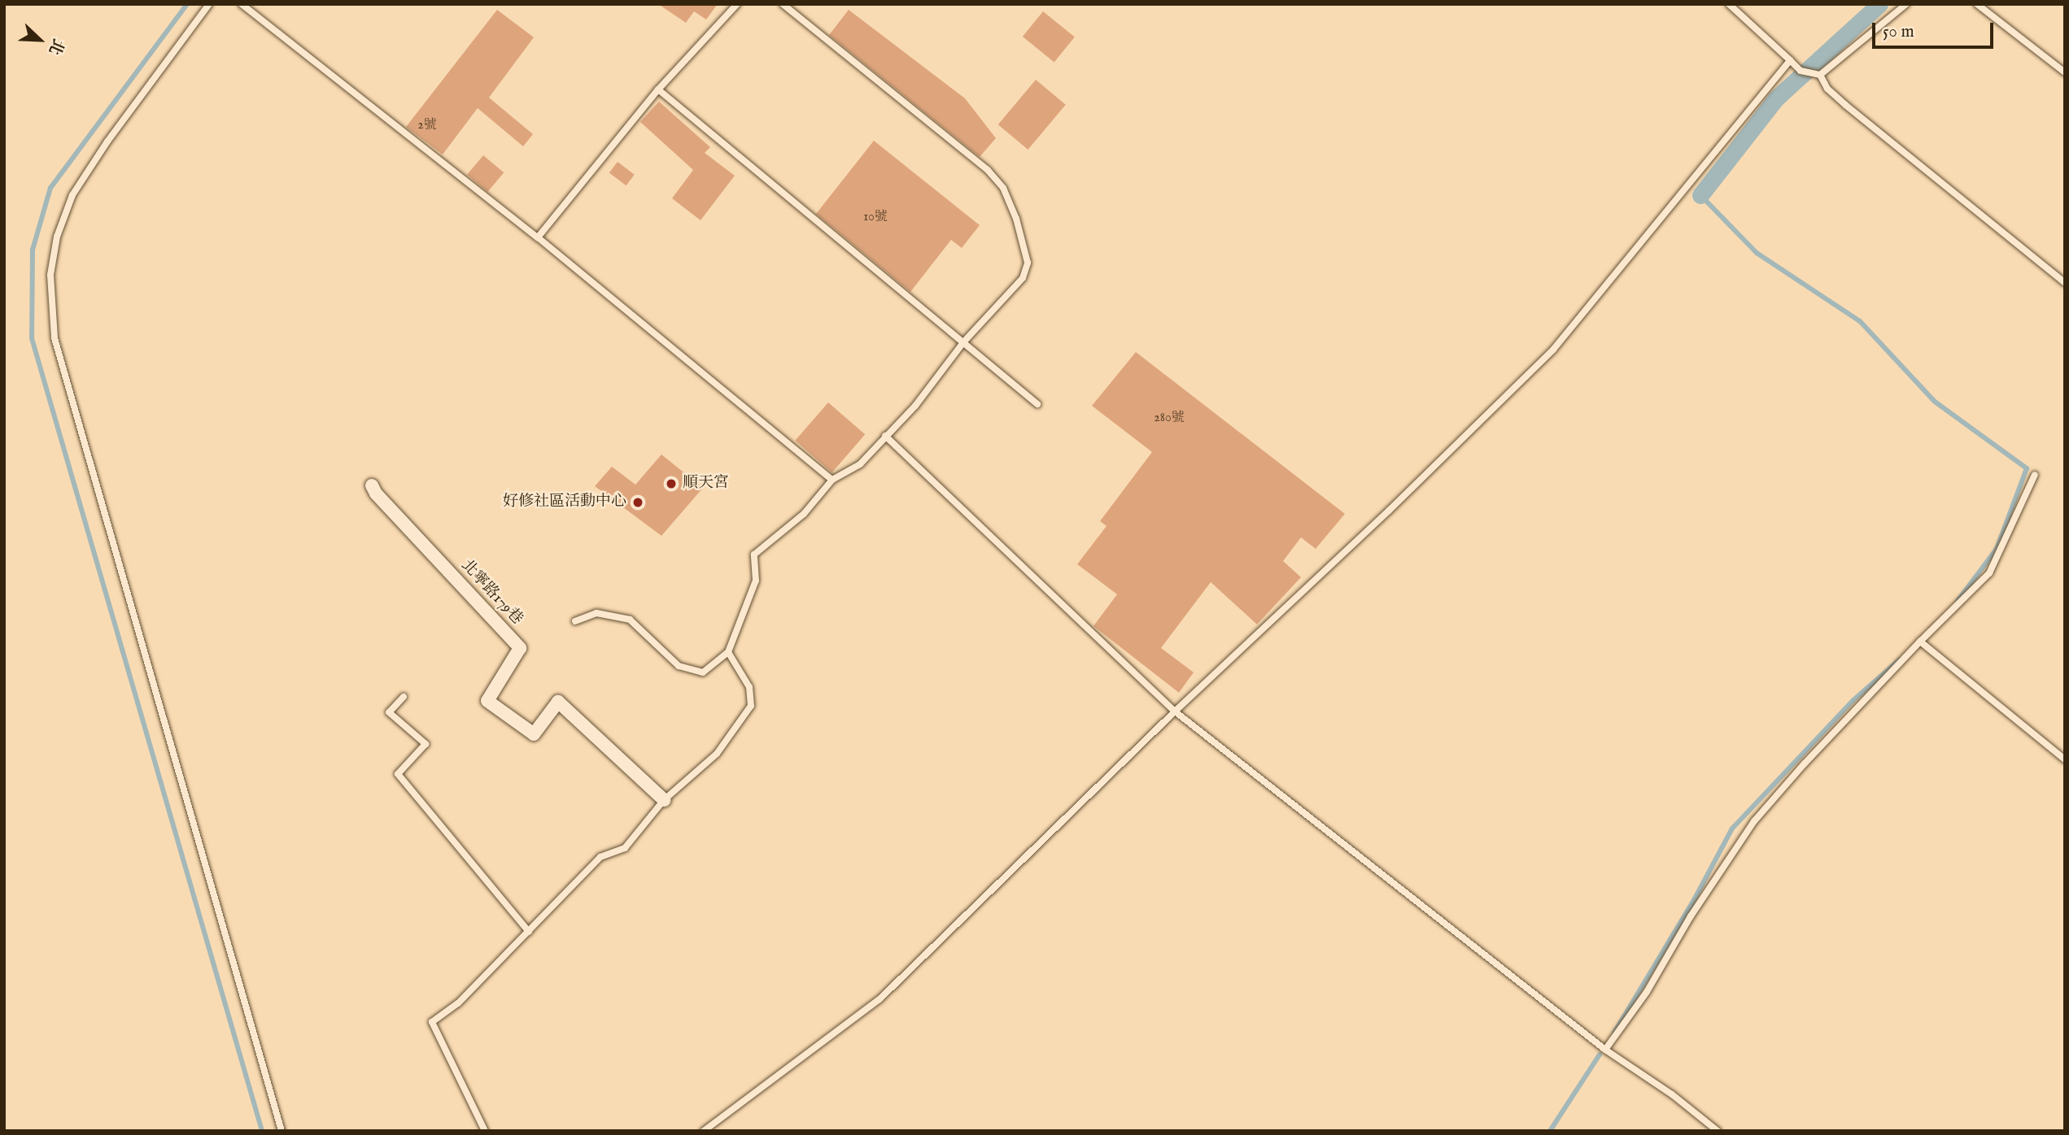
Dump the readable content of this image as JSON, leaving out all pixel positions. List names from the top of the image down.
{
  "streets": {
    "street": ["北寧路179巷"]
  },
  "places": ["順天宮", "好修社區活動中心"],
  "house_numbers": ["2號", "10號", "280號"],
  "scale_bar": "50 m",
  "north": "bottom right"
}
